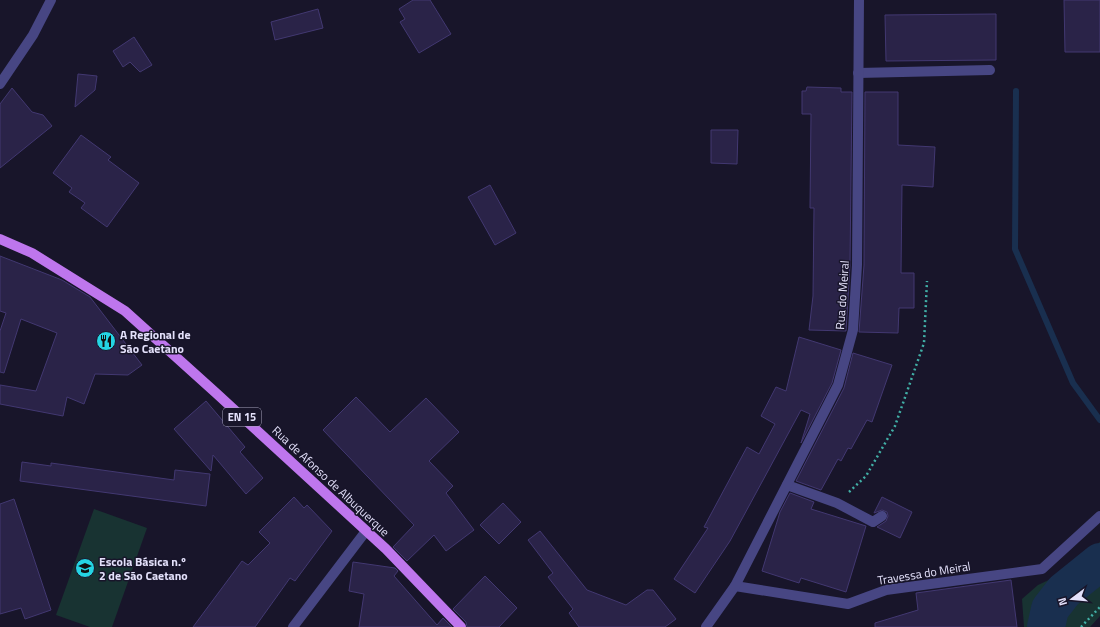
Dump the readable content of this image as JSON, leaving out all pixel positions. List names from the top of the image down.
{
  "streets": {
    "main road": ["EN 15", "Rua de Afonso de Albuquerque"],
    "street": ["Rua do Meiral", "Travessa do Meiral"]
  },
  "crossings": [
    ["Rua do Meiral", "Travessa do Meiral"]
  ],
  "places": {
    "restaurant": ["A Regional de São Caetano"],
    "school or university": ["Escola Básica n.º 2 de São Caetano"]
  },
  "north": "left"
}
